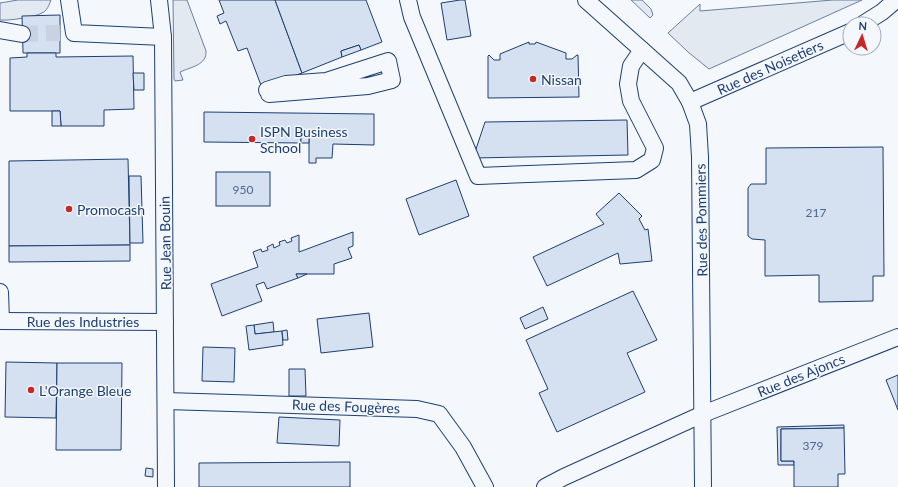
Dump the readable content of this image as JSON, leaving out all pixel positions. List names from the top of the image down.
{
  "streets": {
    "street": [
      "Rue des Noisetiers",
      "Rue des Pommiers",
      "Rue Jean Bouin",
      "Rue des Industries",
      "Rue des Ajoncs",
      "Rue des Fougères"
    ]
  },
  "crossings": [
    ["Rue des Noisetiers", "Rue des Pommiers"],
    ["Rue des Pommiers", "Rue des Ajoncs"],
    ["Rue Jean Bouin", "Rue des Industries"],
    ["Rue Jean Bouin", "Rue des Fougères"]
  ],
  "places": [
    "Nissan",
    "ISPN Business School",
    "Promocash",
    "L'Orange Bleue"
  ],
  "house_numbers": ["950", "217", "379"],
  "north": "top"
}
